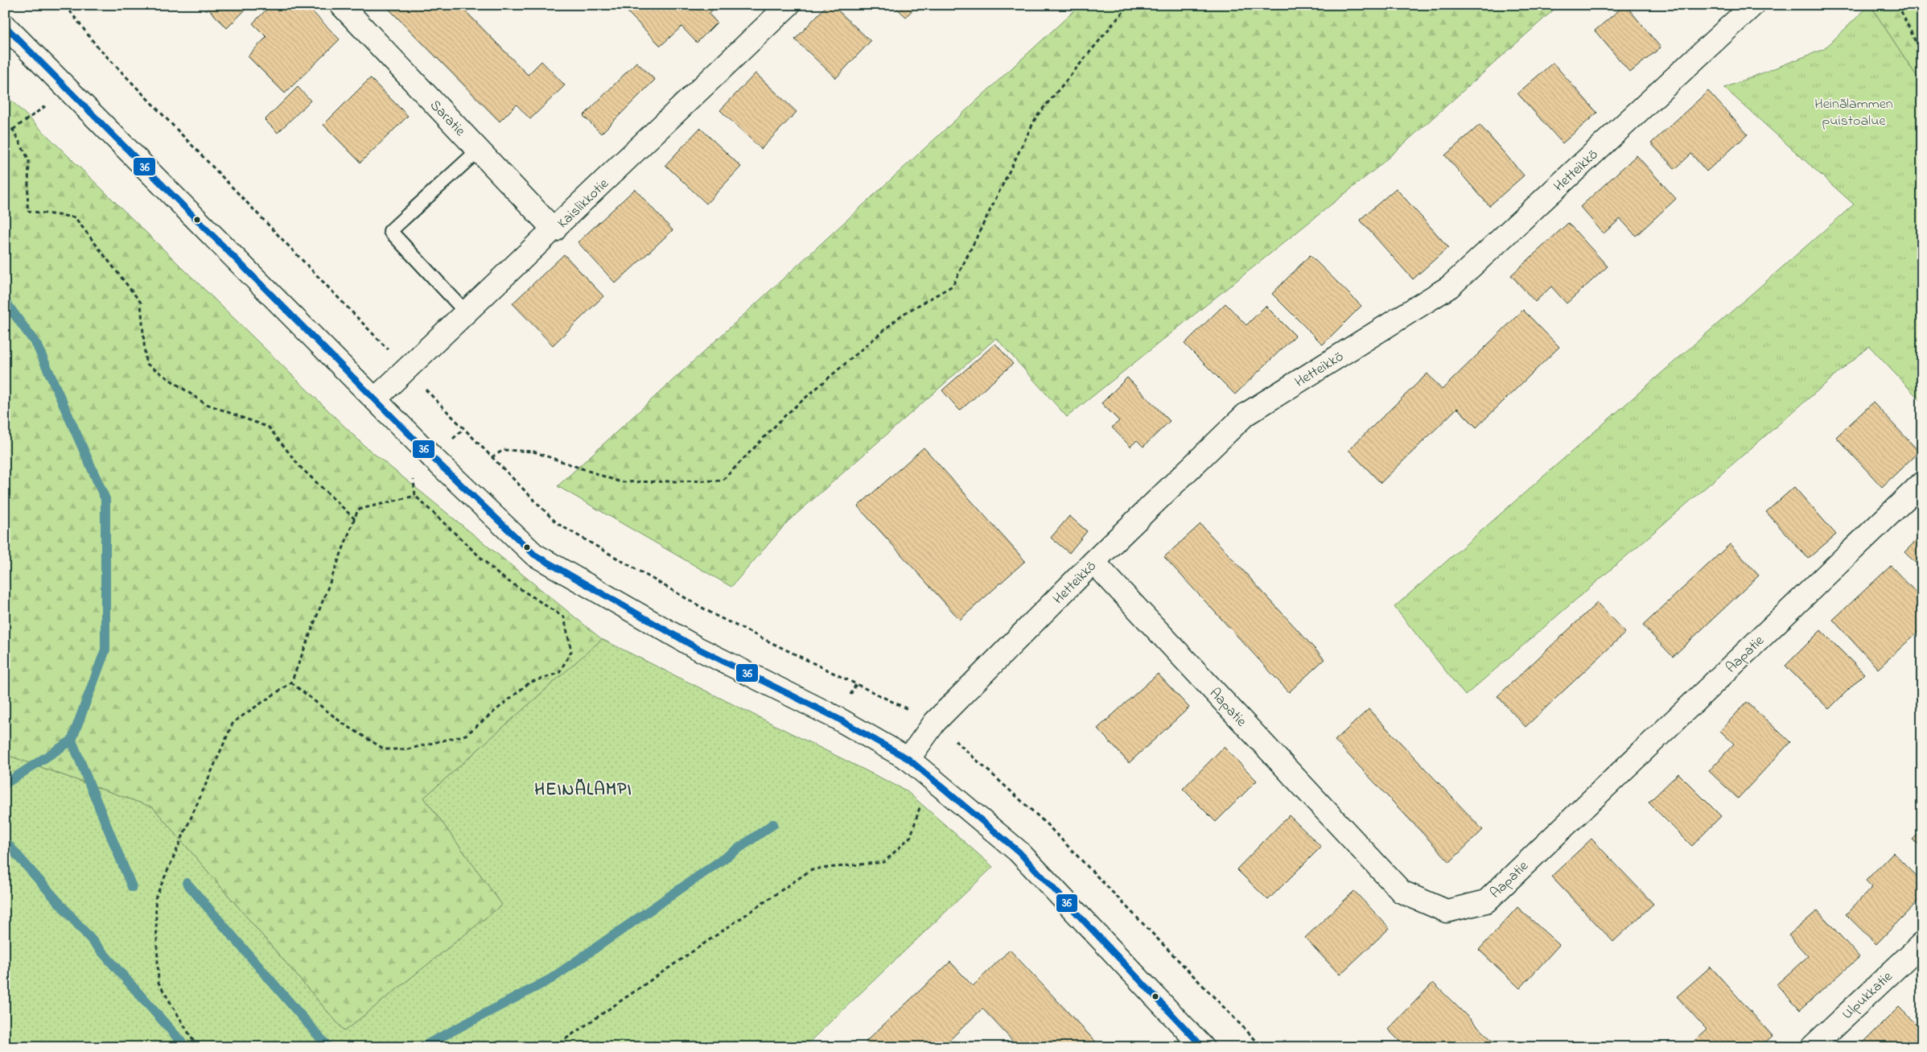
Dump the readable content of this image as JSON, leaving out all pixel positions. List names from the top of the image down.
{
  "streets": {
    "street": [
      "Saratie",
      "Hetteikkö",
      "Kaislikkotie",
      "Aapatie",
      "Ulpukkatie"
    ]
  },
  "crossings": [
    ["Saratie", "Kaislikkotie"],
    ["Hetteikkö", "Aapatie"]
  ],
  "districts": ["HEINÄLAMPI"],
  "parks": ["Heinälammen puistoalue"],
  "lines": ["transit line 36"]
}
